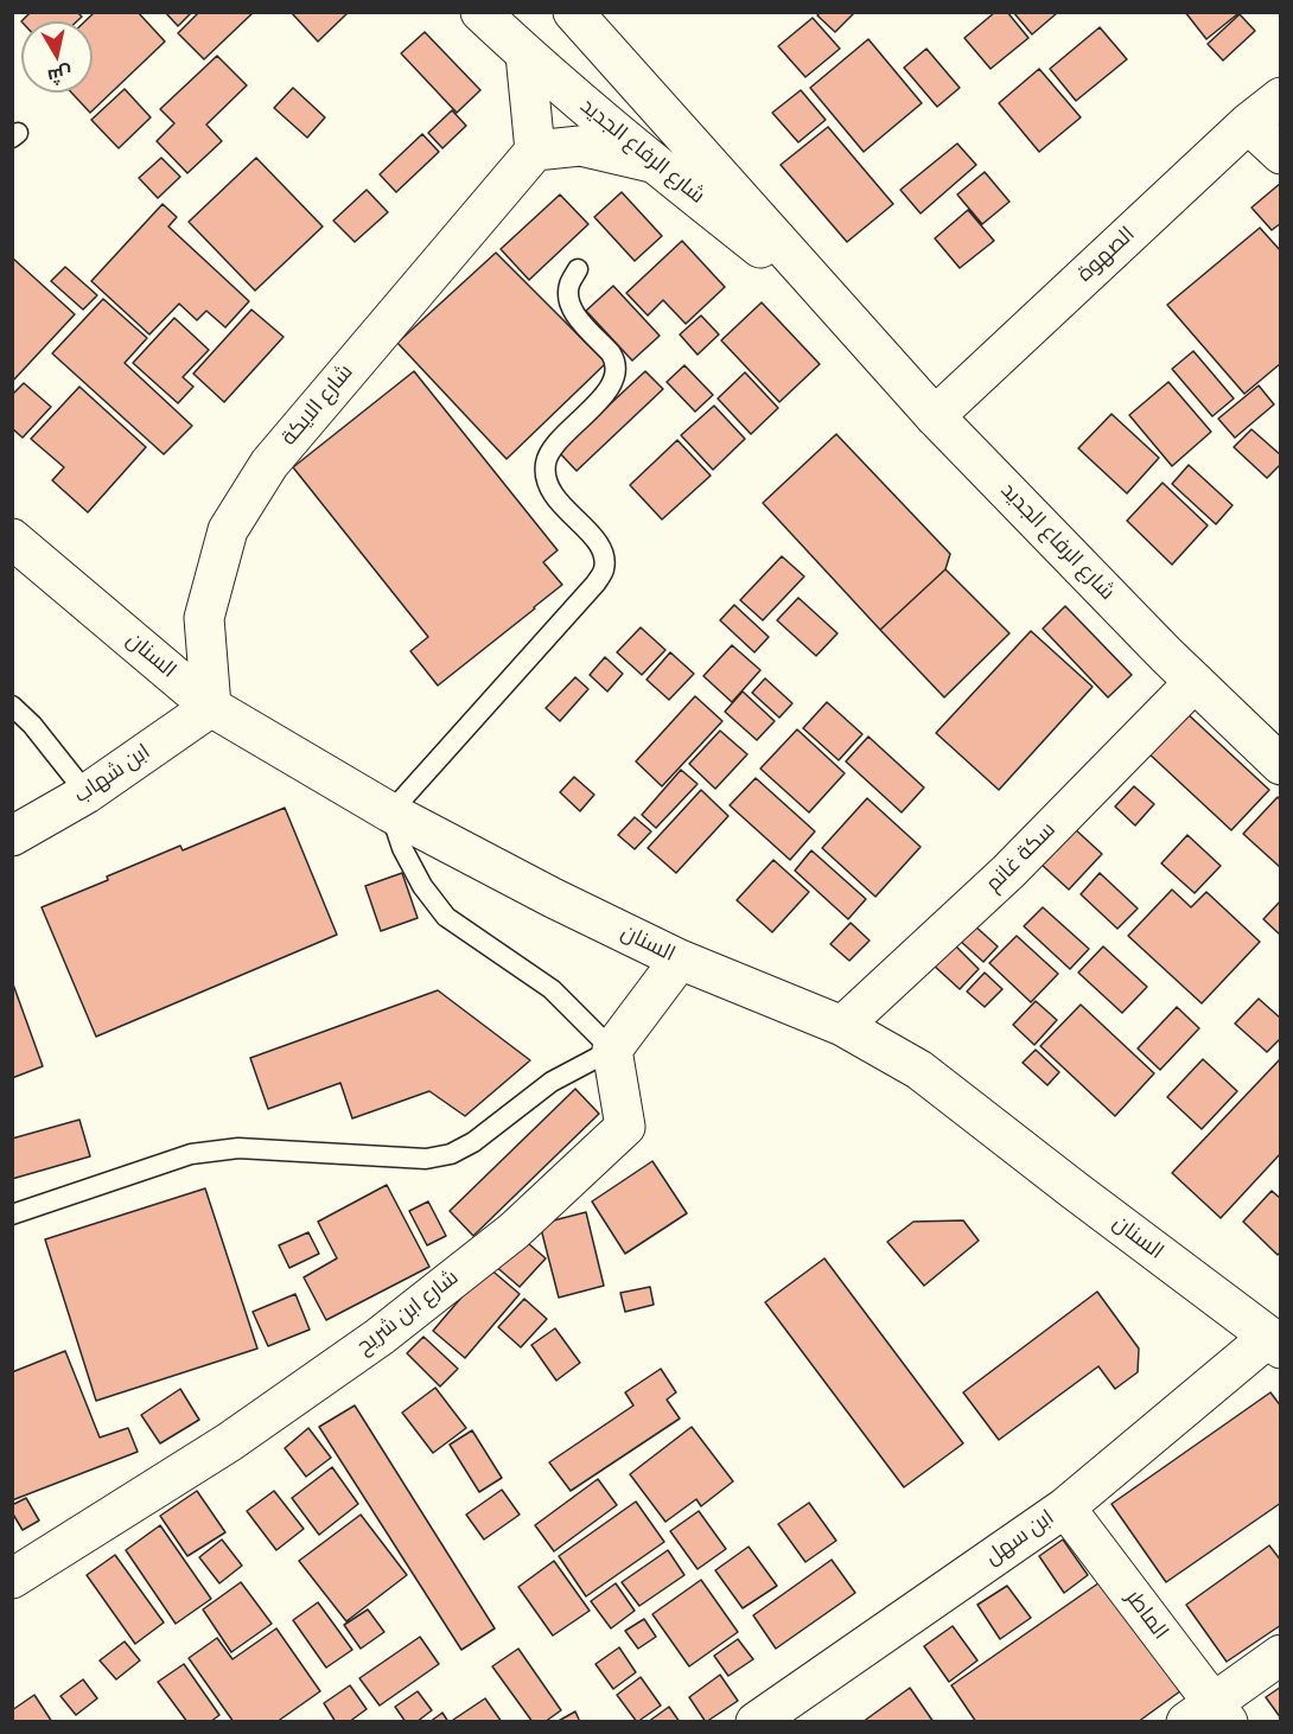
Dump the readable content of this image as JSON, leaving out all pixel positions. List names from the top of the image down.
{
  "streets": {
    "street": [
      "شارع الرفاع الجديد",
      "الصهوة",
      "شارع الايكة",
      "السنان",
      "ابن شهاب",
      "سكة غانم",
      "شارع ابن شريح",
      "ابن سهل",
      "الماطر"
    ]
  },
  "crossings": [
    ["شارع الرفاع الجديد", "الصهوة"],
    ["شارع الرفاع الجديد", "سكة غانم"],
    ["شارع الايكة", "السنان"],
    ["شارع الايكة", "ابن شهاب"],
    ["السنان", "ابن شهاب"],
    ["السنان", "سكة غانم"],
    ["السنان", "ابن سهل"],
    ["ابن سهل", "الماطر"]
  ],
  "north": "bottom"
}
